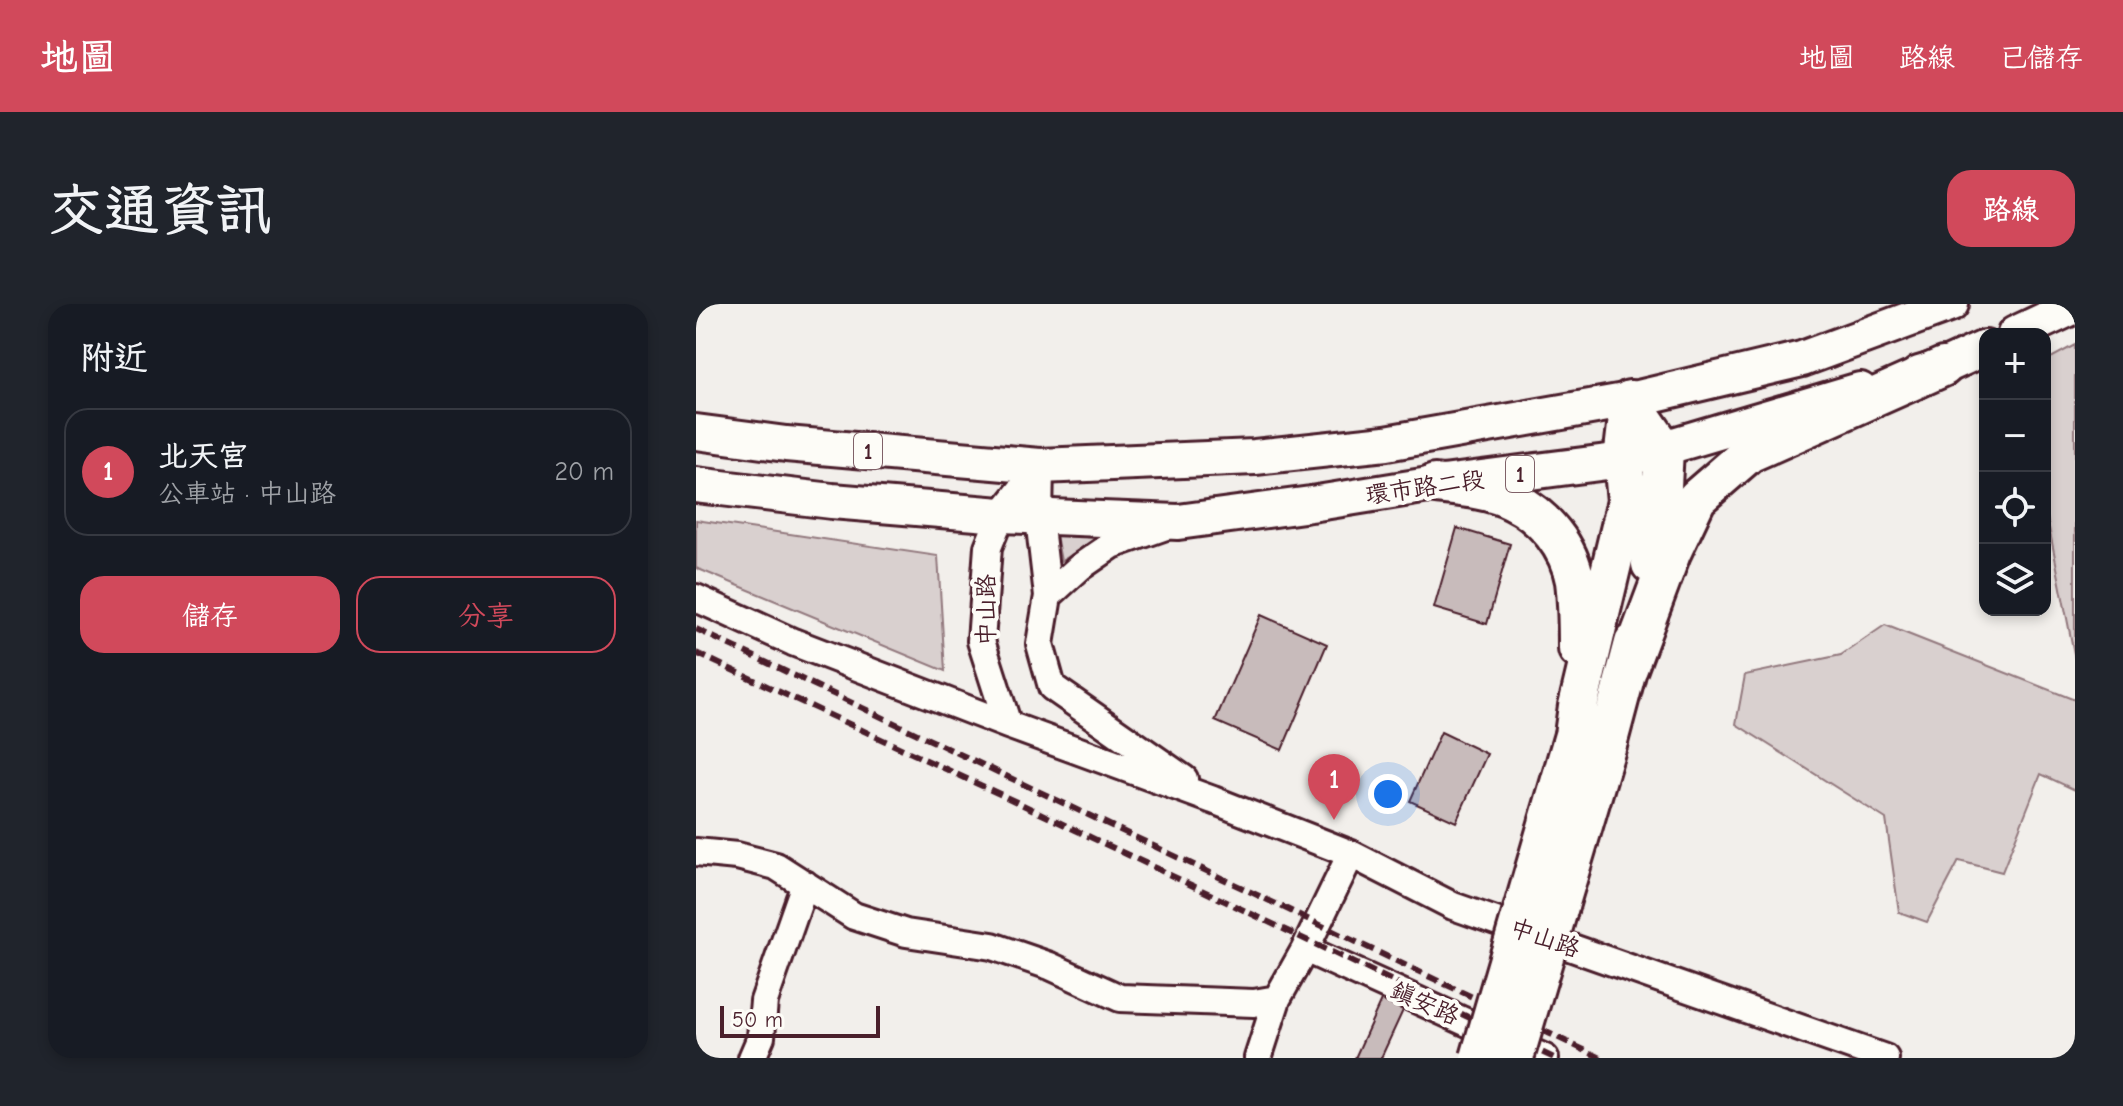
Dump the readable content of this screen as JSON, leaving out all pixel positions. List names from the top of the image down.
{
  "streets": {
    "main road": ["1", "環市路二段"],
    "street": ["中山路", "鎮安路"]
  },
  "crossings": [
    ["1", "環市路二段"],
    ["1", "中山路"],
    ["環市路二段", "中山路"]
  ],
  "scale_bar": "50 m",
  "page": {
    "header": "地圖",
    "nav": ["地圖", "路線", "已儲存"],
    "buttons": [
      "路線",
      ["儲存", "分享"]
    ],
    "title": "交通資訊",
    "heading": "附近",
    "map_buttons": ["+", "−"],
    "list": [
      {
        "mark": "1",
        "name": "北天宮",
        "note": "公車站 · 中山路",
        "value": "20 m"
      }
    ],
    "pins": "1",
    "scale": "50 m"
  }
}
